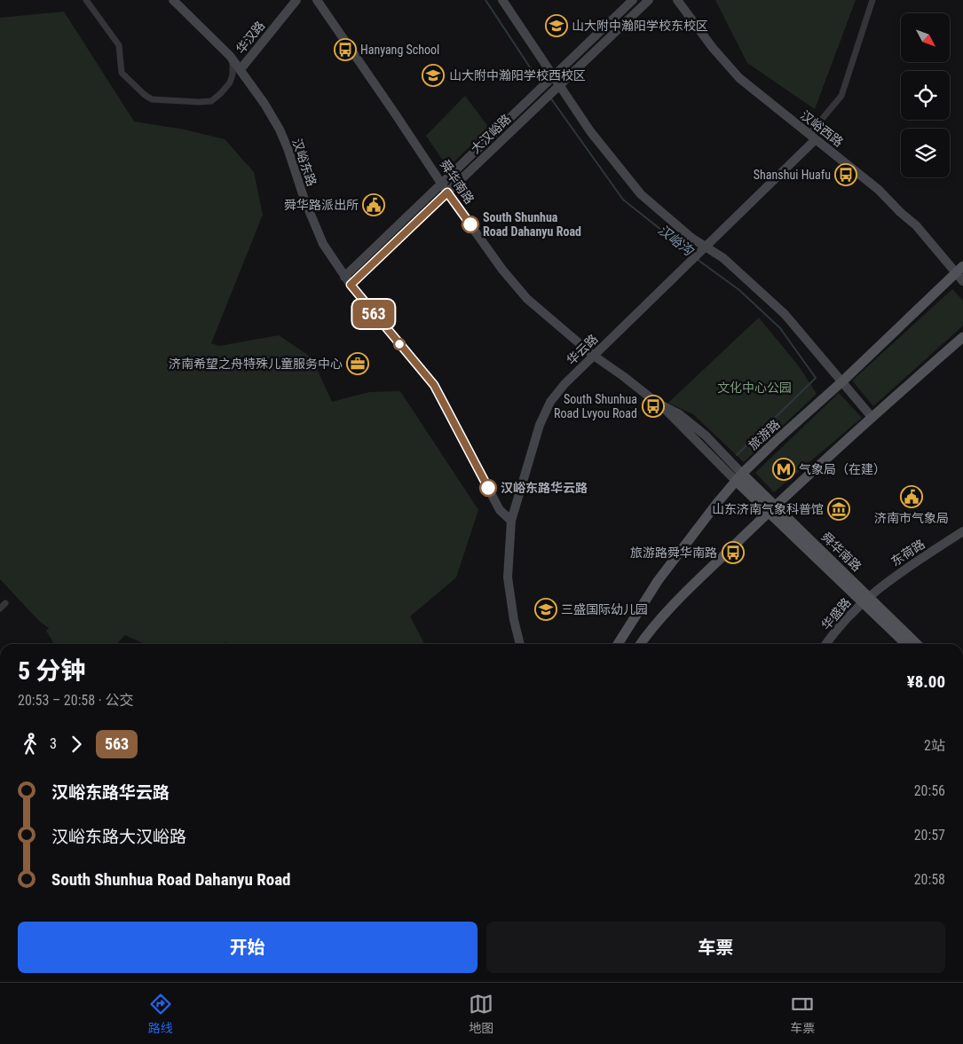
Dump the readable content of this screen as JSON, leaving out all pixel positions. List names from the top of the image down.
{
  "streets": {
    "main road": ["舜华南路", "旅游路"],
    "street": [
      "华汉路",
      "汉峪西路",
      "大汉峪路",
      "汉峪东路",
      "华云路",
      "东荷路",
      "华盛路"
    ]
  },
  "crossings": [
    ["华汉路", "汉峪东路"],
    ["汉峪西路", "华云路"],
    ["汉峪西路", "旅游路"],
    ["大汉峪路", "汉峪东路"],
    ["大汉峪路", "舜华南路"],
    ["汉峪东路", "华云路"],
    ["舜华南路", "华云路"],
    ["舜华南路", "旅游路"],
    ["舜华南路", "东荷路"],
    ["舜华南路", "华盛路"],
    ["东荷路", "华盛路"]
  ],
  "water": ["汉峪沟"],
  "parks": ["文化中心公园"],
  "places": {
    "school or university": ["山大附中瀚阳学校东校区", "山大附中瀚阳学校西校区", "三盛国际幼儿园"],
    "bus stop": [
      "Hanyang School",
      "Shanshui Huafu",
      "South Shunhua Road Lvyou Road",
      "旅游路舜华南路"
    ],
    "public building": ["舜华路派出所", "济南市气象局"],
    "other": ["South Shunhua Road Dahanyu Road", "汉峪东路华云路"],
    "office": ["济南希望之舟特殊儿童服务中心"],
    "metro station": ["气象局（在建）"],
    "museum": ["山东济南气象科普馆"]
  },
  "lines": ["bus line 563"],
  "north": "bottom right",
  "page": {
    "on_map": "563",
    "heading": ["5 分钟", "20:53 – 20:58 · 公交", "¥8.00"],
    "legs": ["3", "563", "2站"],
    "list": [
      {
        "name": "汉峪东路华云路",
        "value": "20:56"
      },
      {
        "name": "汉峪东路大汉峪路",
        "value": "20:57"
      },
      {
        "name": "South Shunhua Road Dahanyu Road",
        "value": "20:58"
      }
    ],
    "buttons": ["开始", "车票"],
    "tabs": ["路线", "地图", "车票"]
  }
}
